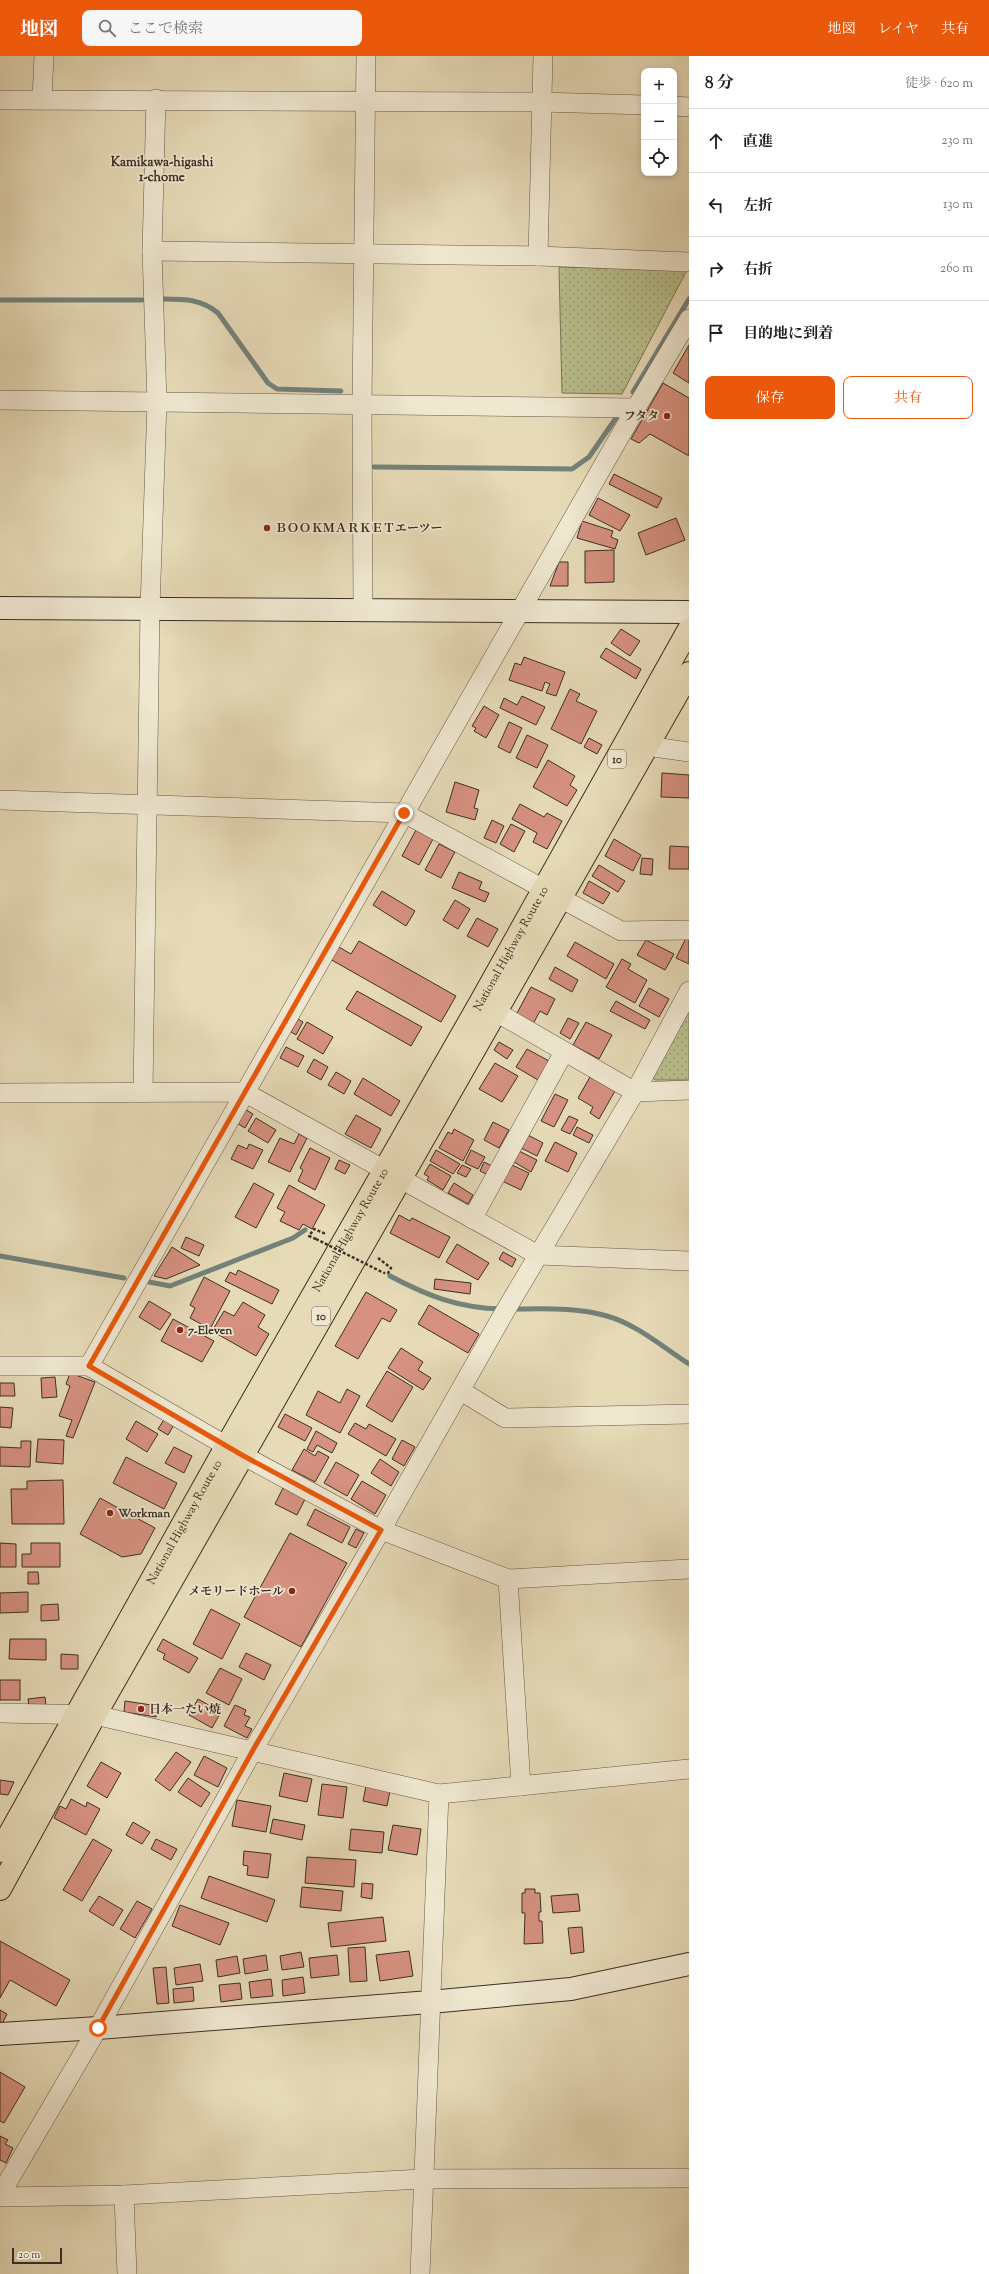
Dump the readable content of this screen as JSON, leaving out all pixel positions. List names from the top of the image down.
{
  "streets": {
    "highway": ["10", "National Highway Route 10"]
  },
  "districts": ["Kamikawa-higashi 1-chome"],
  "places": [
    "フタタ",
    "ＢＯＯＫＭＡＲＫＥＴエーツー",
    "7-Eleven",
    "Workman",
    "メモリードホール",
    "日本一たい焼"
  ],
  "scale_bar": "20 m",
  "page": {
    "header": "地図",
    "search": "ここで検索",
    "nav": ["地図", "レイヤ", "共有"],
    "heading": ["8 分", "徒歩 · 620 m"],
    "map_buttons": ["+", "−"],
    "list": [
      ["直進", "230 m"],
      ["左折", "130 m"],
      ["右折", "260 m"],
      "目的地に到着"
    ],
    "buttons": ["保存", "共有"],
    "scale": "20 m"
  }
}
